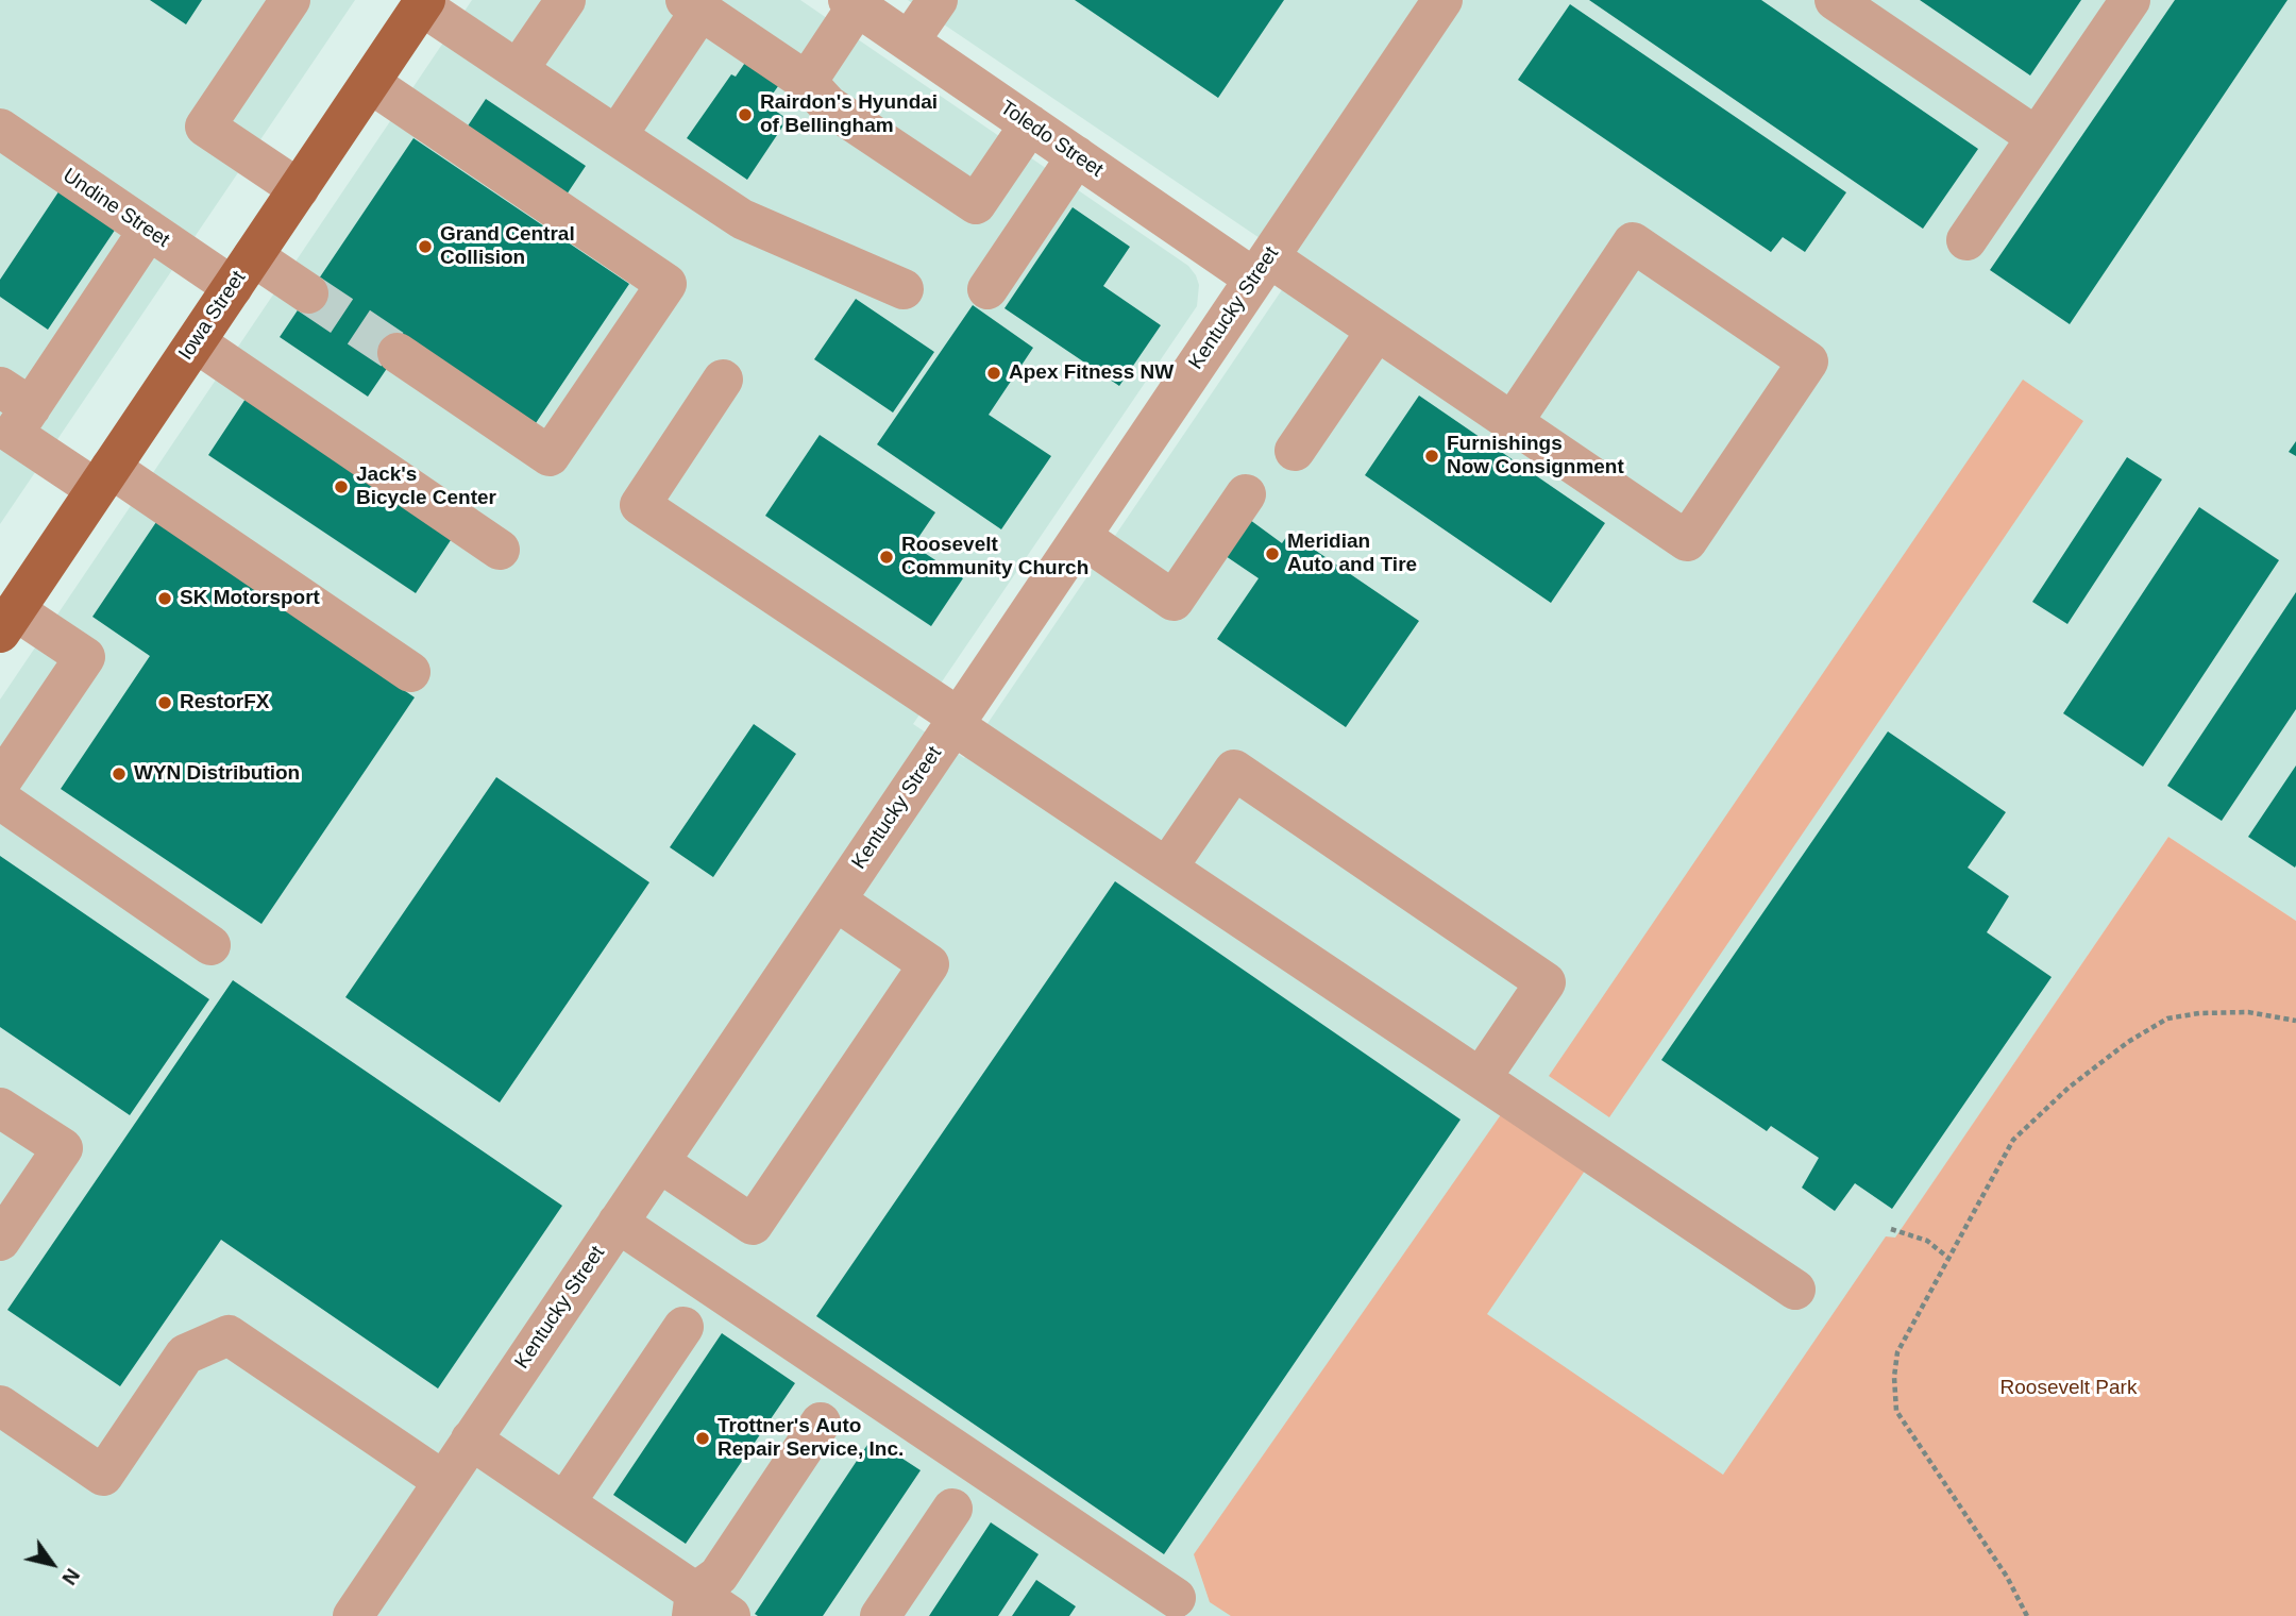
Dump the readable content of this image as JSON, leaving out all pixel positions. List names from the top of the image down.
{
  "streets": {
    "main road": ["Iowa Street"],
    "street": ["Toledo Street", "Undine Street", "Kentucky Street"]
  },
  "crossings": [
    ["Toledo Street", "Kentucky Street"],
    ["Undine Street", "Iowa Street"]
  ],
  "parks": ["Roosevelt Park"],
  "places": [
    "Rairdon's Hyundai of Bellingham",
    "Grand Central Collision",
    "Apex Fitness NW",
    "Furnishings Now Consignment",
    "Jack's Bicycle Center",
    "Meridian Auto and Tire",
    "Roosevelt Community Church",
    "SK Motorsport",
    "RestorFX",
    "WYN Distribution",
    "Trottner's Auto Repair Service, Inc."
  ],
  "north": "bottom right"
}
